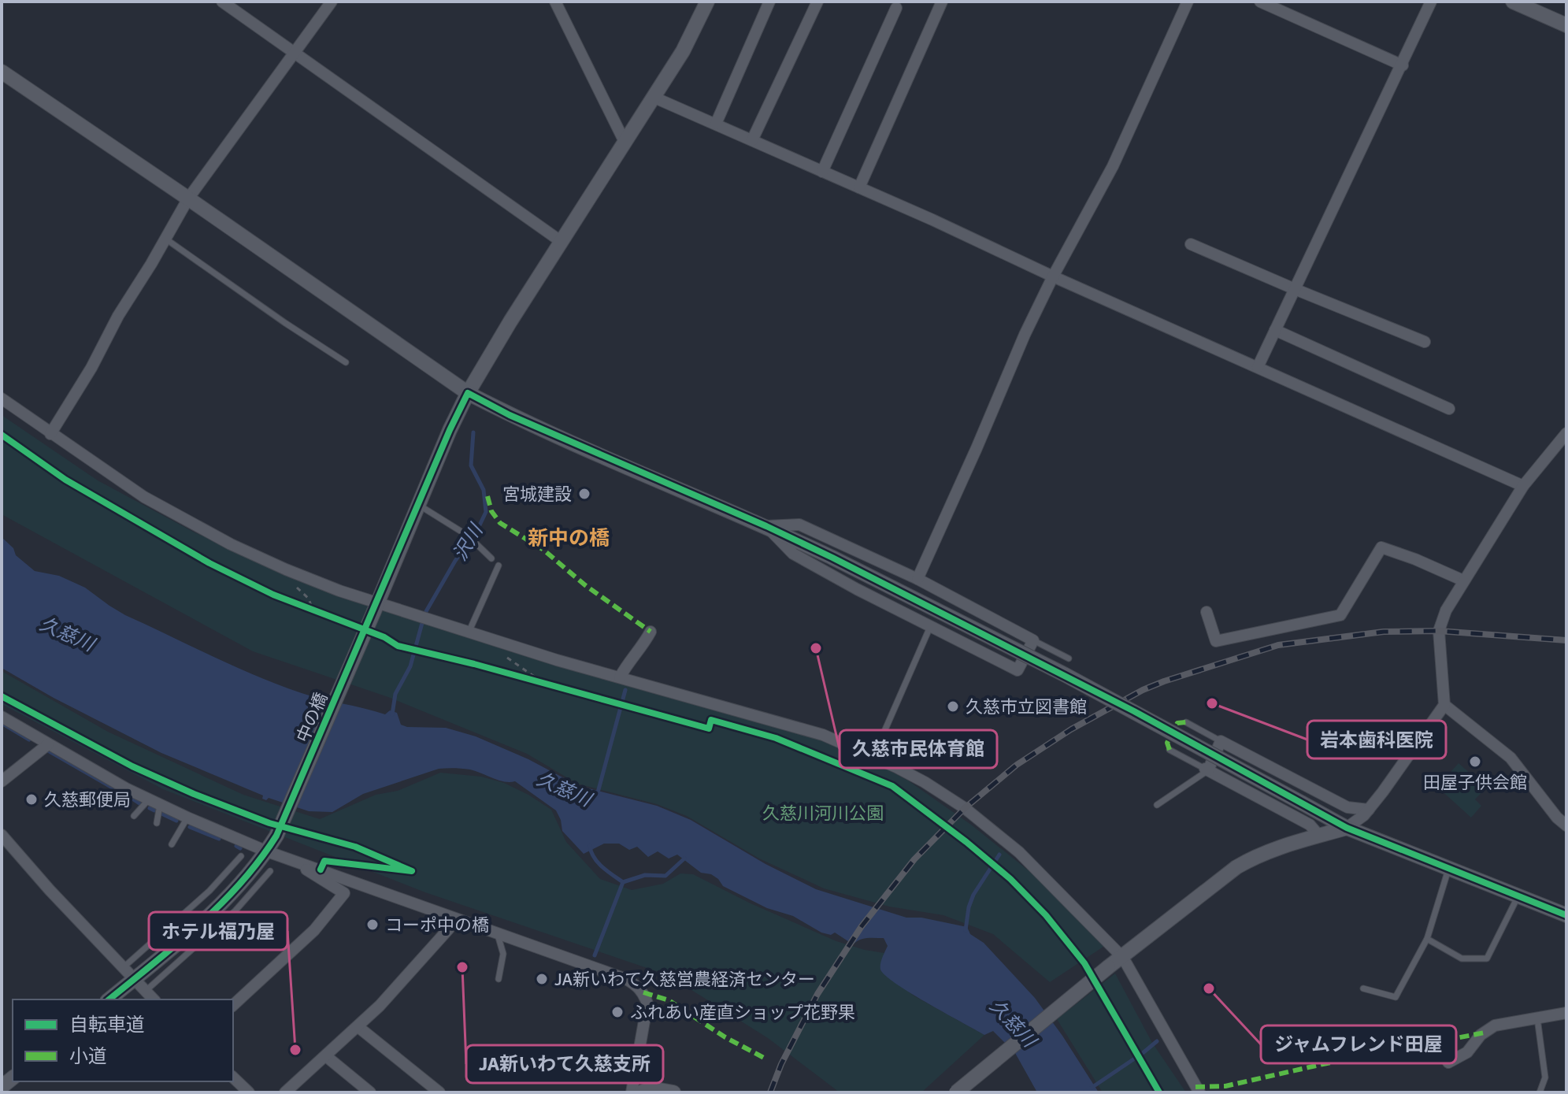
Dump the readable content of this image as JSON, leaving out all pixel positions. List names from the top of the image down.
{
  "streets": {
    "street": ["中の橋"]
  },
  "districts": ["新中の橋"],
  "water": ["沢川", "久慈川"],
  "parks": ["久慈川河川公園"],
  "places": [
    "宮城建設",
    "久慈市民体育館",
    "岩本歯科医院",
    "久慈市立図書館",
    "田屋子供会館",
    "久慈郵便局",
    "コーポ中の橋",
    "JA新いわて久慈支所",
    "JA新いわて久慈営農経済センター",
    "ジャムフレンド田屋",
    "ふれあい産直ショップ花野果",
    "ホテル福乃屋"
  ],
  "legend": ["自転車道", "小道"]
}
